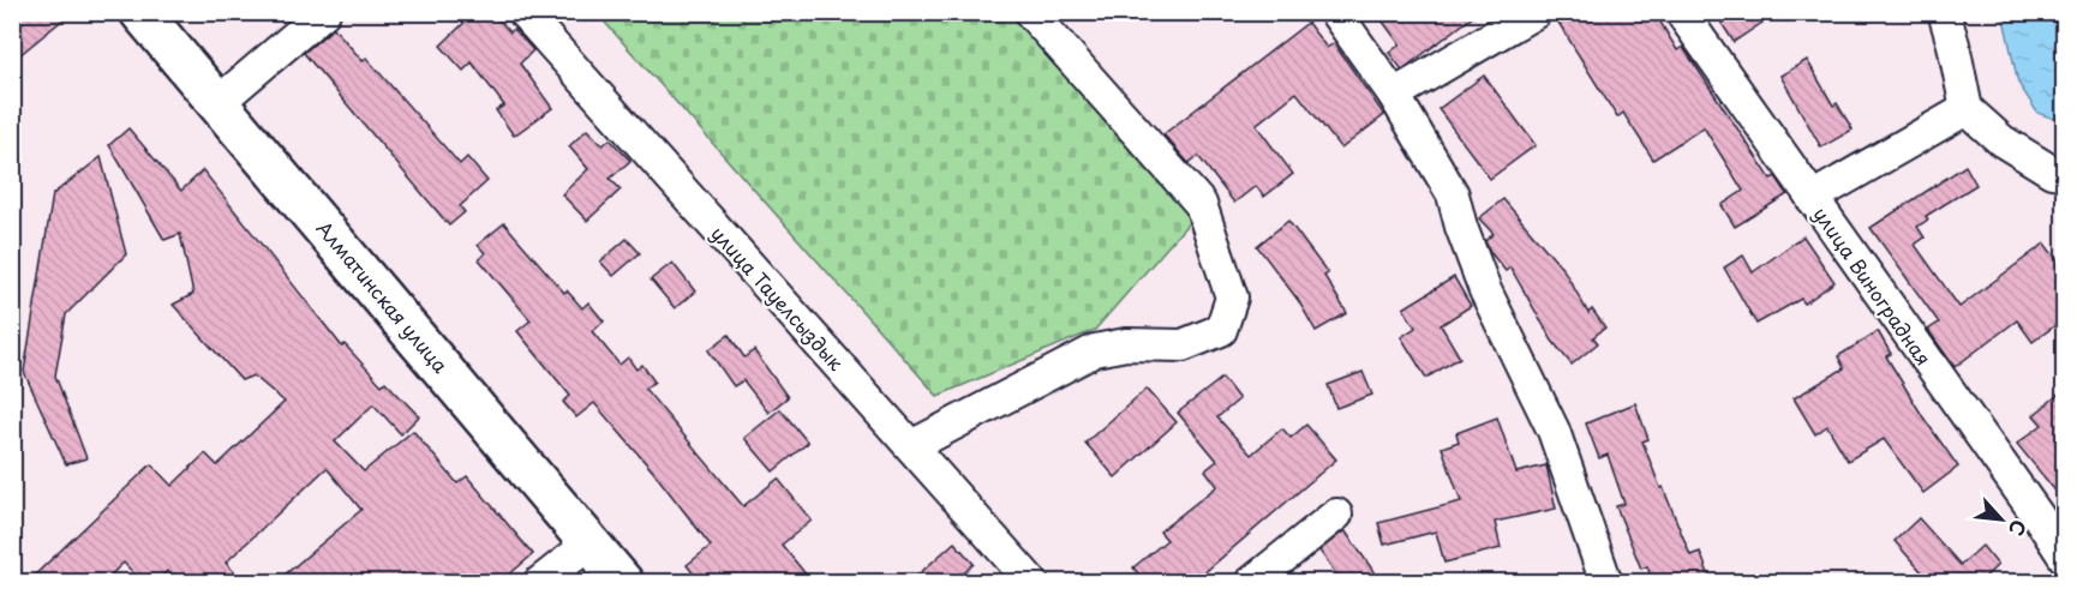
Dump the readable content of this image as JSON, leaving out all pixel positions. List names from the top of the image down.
{
  "streets": {
    "main road": ["Алматинская улица"],
    "street": ["улица Виноградная", "улица Тауелсыздык"]
  },
  "north": "bottom right"
}
